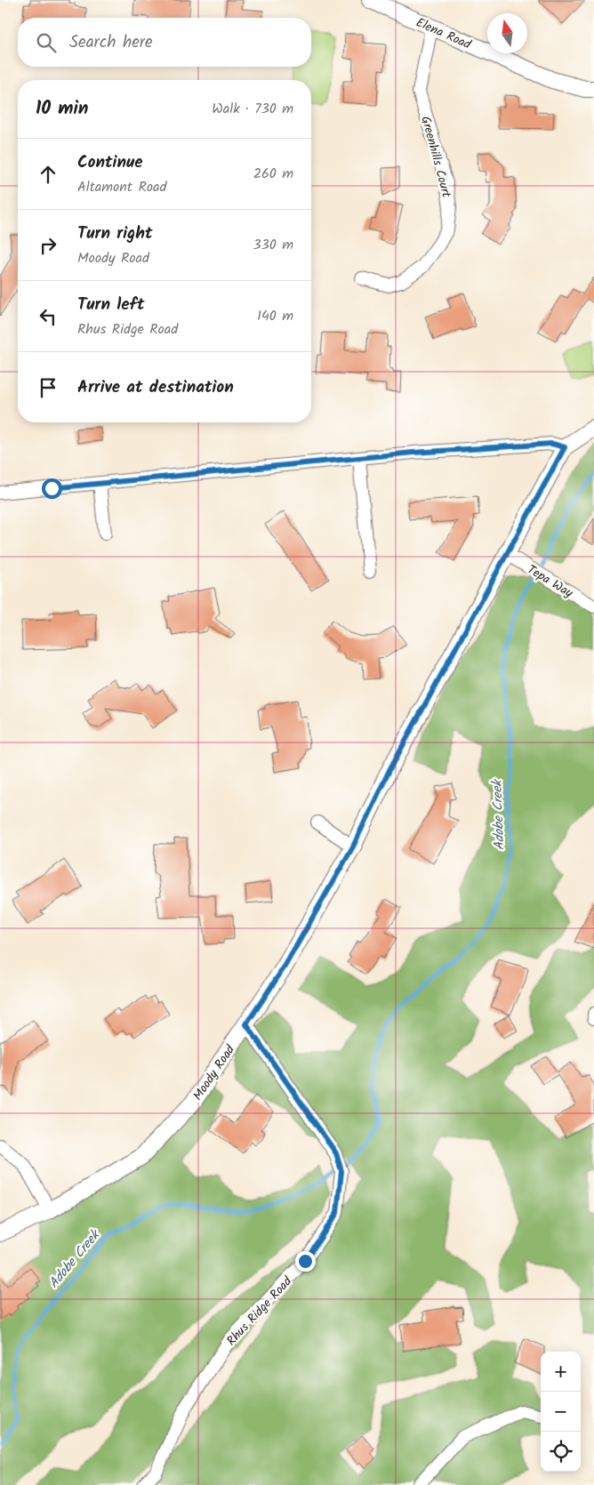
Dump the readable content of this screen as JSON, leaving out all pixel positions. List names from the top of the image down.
{
  "streets": {
    "street": [
      "Elena Road",
      "Greenhills Court",
      "Tepa Way",
      "Moody Road",
      "Rhus Ridge Road"
    ]
  },
  "crossings": [
    ["Elena Road", "Greenhills Court"],
    ["Tepa Way", "Moody Road"],
    ["Moody Road", "Rhus Ridge Road"]
  ],
  "water": ["Adobe Creek"],
  "north": "top",
  "page": {
    "search": "Search here",
    "heading": ["10 min", "Walk · 730 m"],
    "list": [
      ["Continue", "Altamont Road", "260 m"],
      ["Turn right", "Moody Road", "330 m"],
      ["Turn left", "Rhus Ridge Road", "140 m"],
      "Arrive at destination"
    ],
    "map_buttons": ["+", "−"]
  }
}
